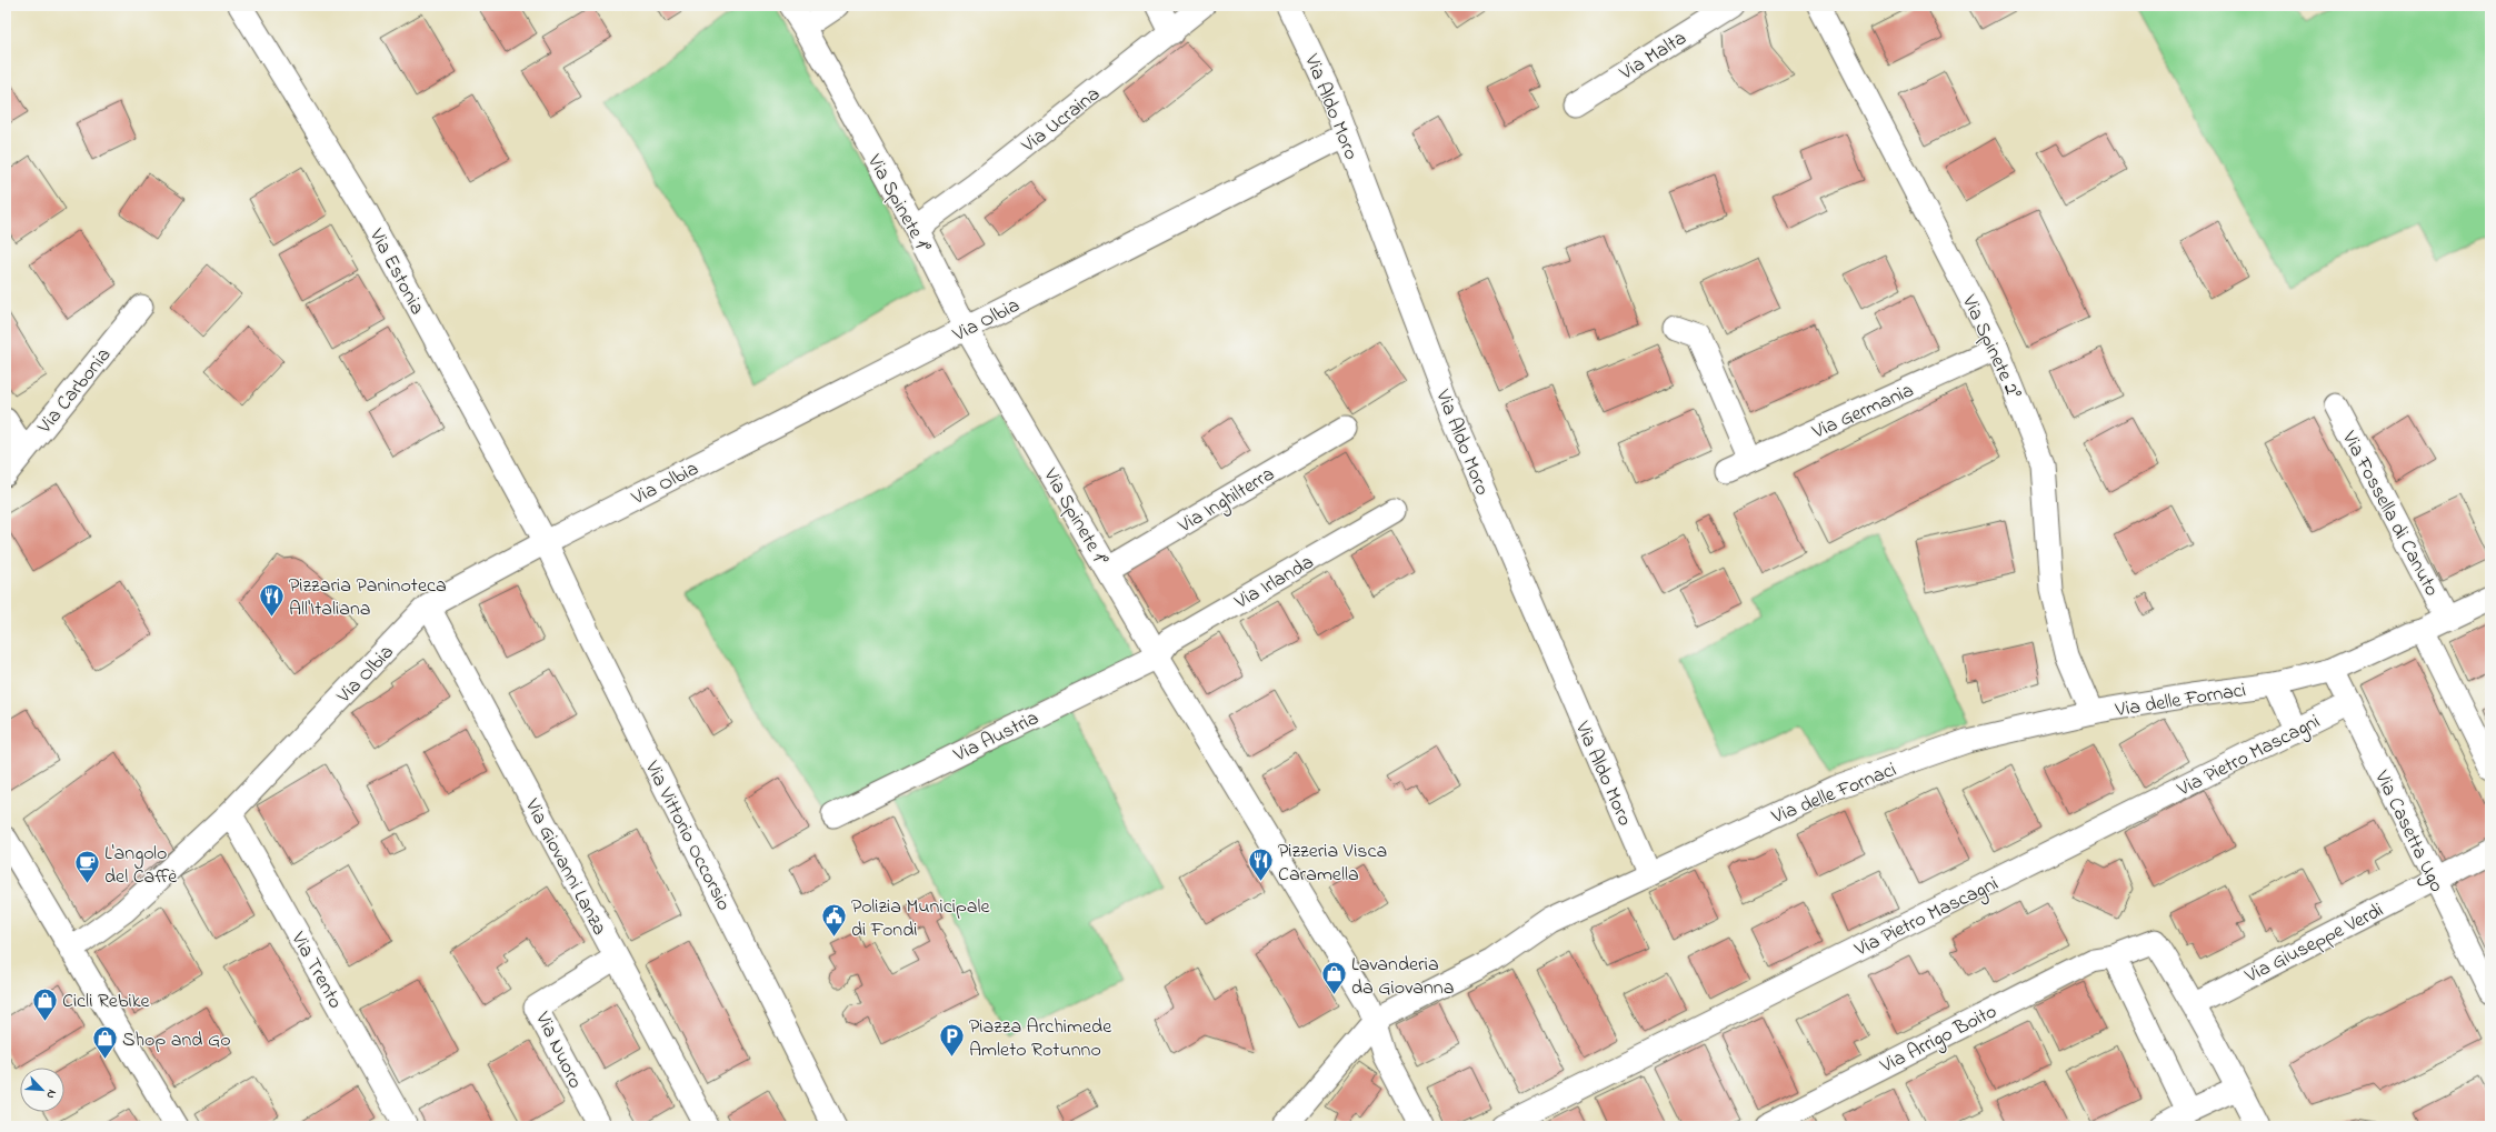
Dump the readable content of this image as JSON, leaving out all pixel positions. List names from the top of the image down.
{
  "streets": {
    "street": [
      "Via Malta",
      "Via Aldo Moro",
      "Via Ucraina",
      "Via Spinete 1°",
      "Via Estonia",
      "Via Olbia",
      "Via Spinete 2°",
      "Via Carbonia",
      "Via Germania",
      "Via Inghilterra",
      "Via Fossella di Canuto",
      "Via Irlanda",
      "Via delle Fornaci",
      "Via Austria",
      "Via Pietro Mascagni",
      "Via Casetta Ugo",
      "Via Vittorio Occorsio",
      "Via Giovanni Lanza",
      "Via Giuseppe Verdi",
      "Via Trento",
      "Via Arrigo Boito",
      "Via Nuoro"
    ]
  },
  "crossings": [
    ["Via Aldo Moro", "Via Olbia"],
    ["Via Aldo Moro", "Via delle Fornaci"],
    ["Via Ucraina", "Via Spinete 1°"],
    ["Via Spinete 1°", "Via Olbia"],
    ["Via Spinete 1°", "Via Inghilterra"],
    ["Via Spinete 1°", "Via Irlanda"],
    ["Via Spinete 1°", "Via delle Fornaci"],
    ["Via Spinete 1°", "Via Austria"],
    ["Via Estonia", "Via Olbia"],
    ["Via Estonia", "Via Vittorio Occorsio"],
    ["Via Olbia", "Via Vittorio Occorsio"],
    ["Via Olbia", "Via Giovanni Lanza"],
    ["Via Olbia", "Via Trento"],
    ["Via Spinete 2°", "Via Germania"],
    ["Via Spinete 2°", "Via delle Fornaci"],
    ["Via Fossella di Canuto", "Via delle Fornaci"],
    ["Via Irlanda", "Via Austria"],
    ["Via delle Fornaci", "Via Casetta Ugo"],
    ["Via Pietro Mascagni", "Via Casetta Ugo"],
    ["Via Casetta Ugo", "Via Giuseppe Verdi"],
    ["Via Giovanni Lanza", "Via Nuoro"],
    ["Via Giuseppe Verdi", "Via Arrigo Boito"]
  ],
  "places": {
    "restaurant": ["Pizzaria Paninoteca All'Italiana", "Pizzeria Visca Caramella"],
    "cafe": ["L'angolo del Caffè"],
    "public building": ["Polizia Municipale di Fondi"],
    "shop": ["Lavanderia da Giovanna", "Cicli Rebike", "Shop and Go"],
    "parking": ["Piazza Archimede Amleto Rotunno"]
  },
  "north": "bottom right"
}
